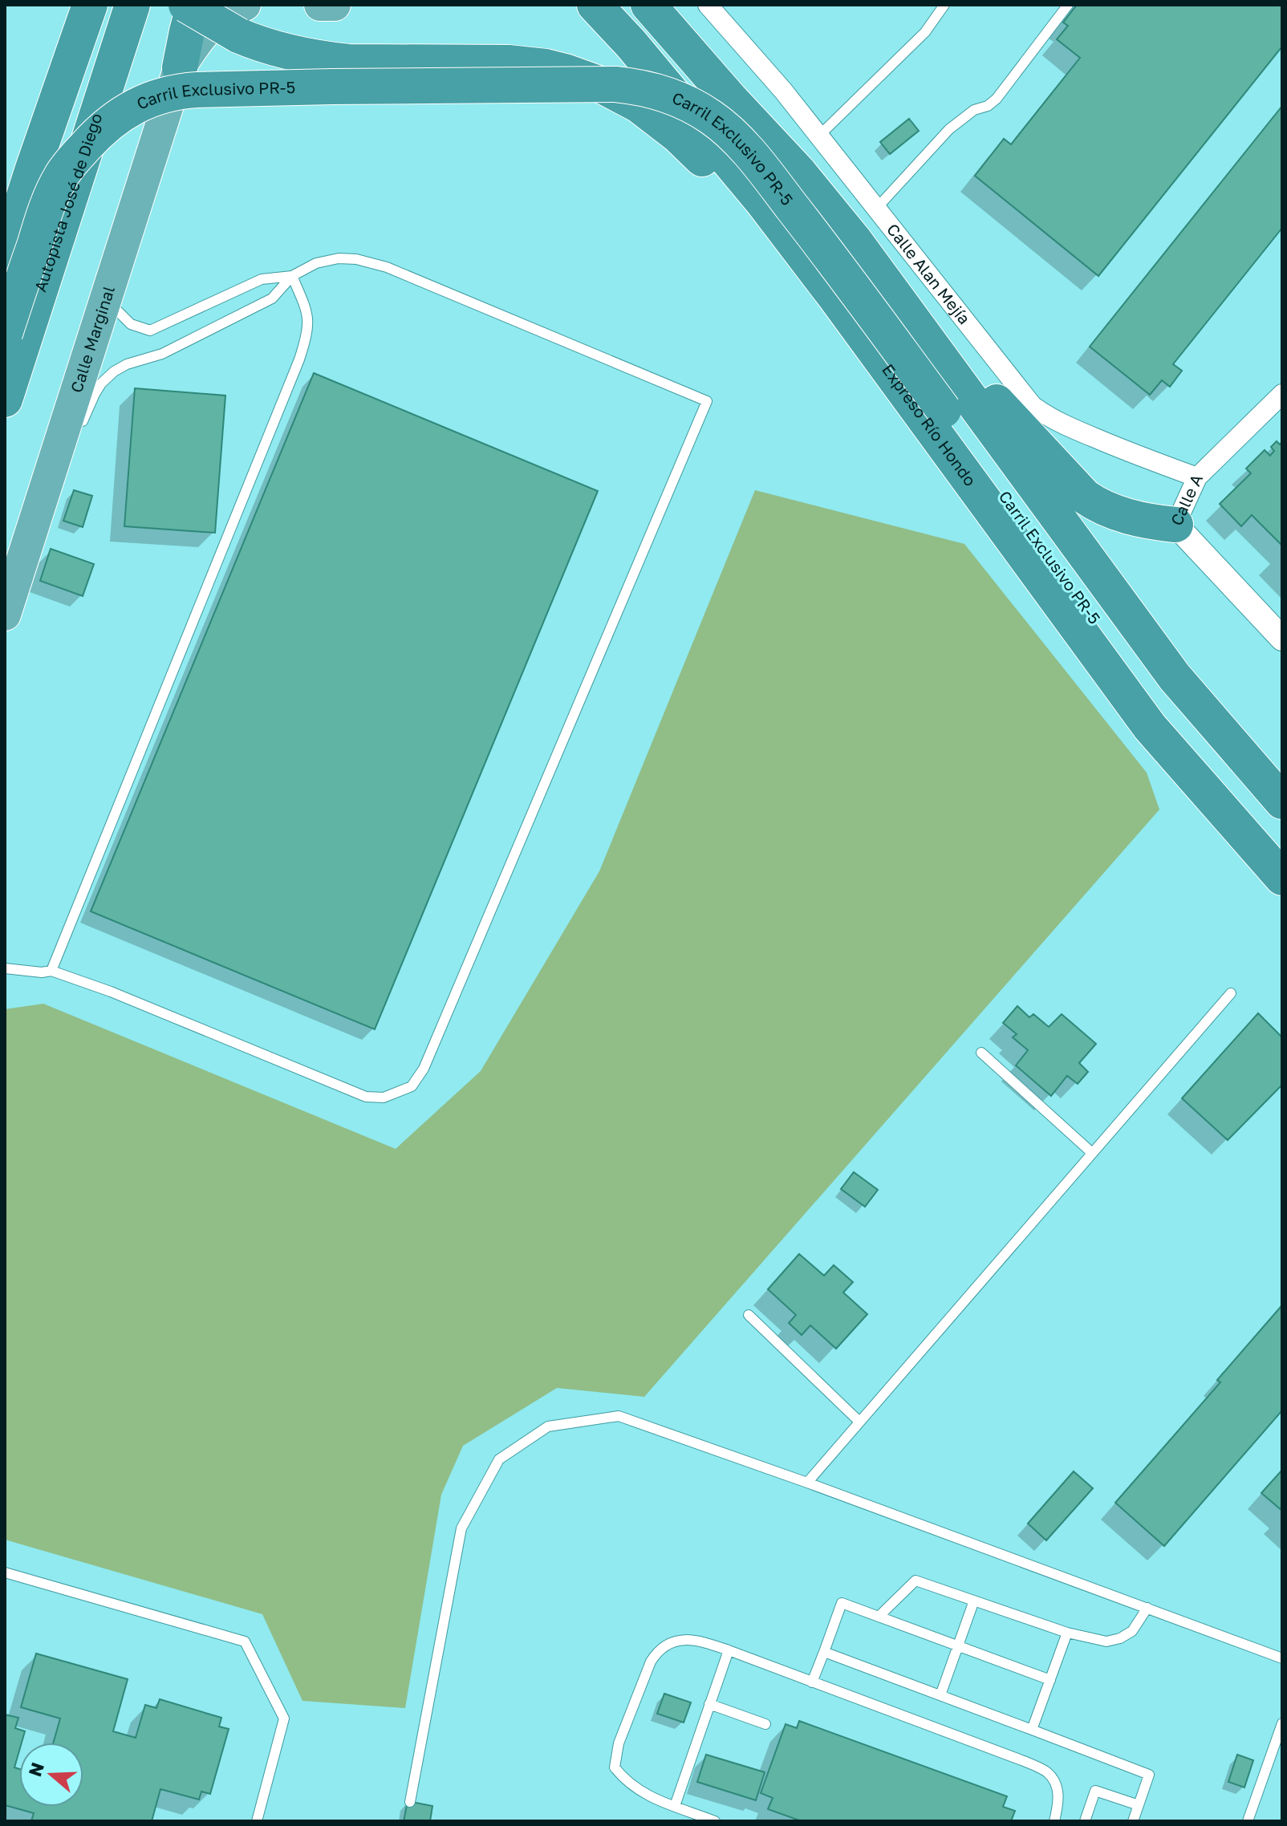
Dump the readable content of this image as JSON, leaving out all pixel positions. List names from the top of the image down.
{
  "streets": {
    "highway": [
      "Carril Exclusivo PR-5",
      "Autopista José de Diego",
      "Calle Marginal",
      "Expreso Río Hondo"
    ],
    "street": ["Calle Alan Mejía", "Calle A"]
  },
  "crossings": [
    ["Calle Alan Mejía", "Calle A"]
  ],
  "north": "left"
}
